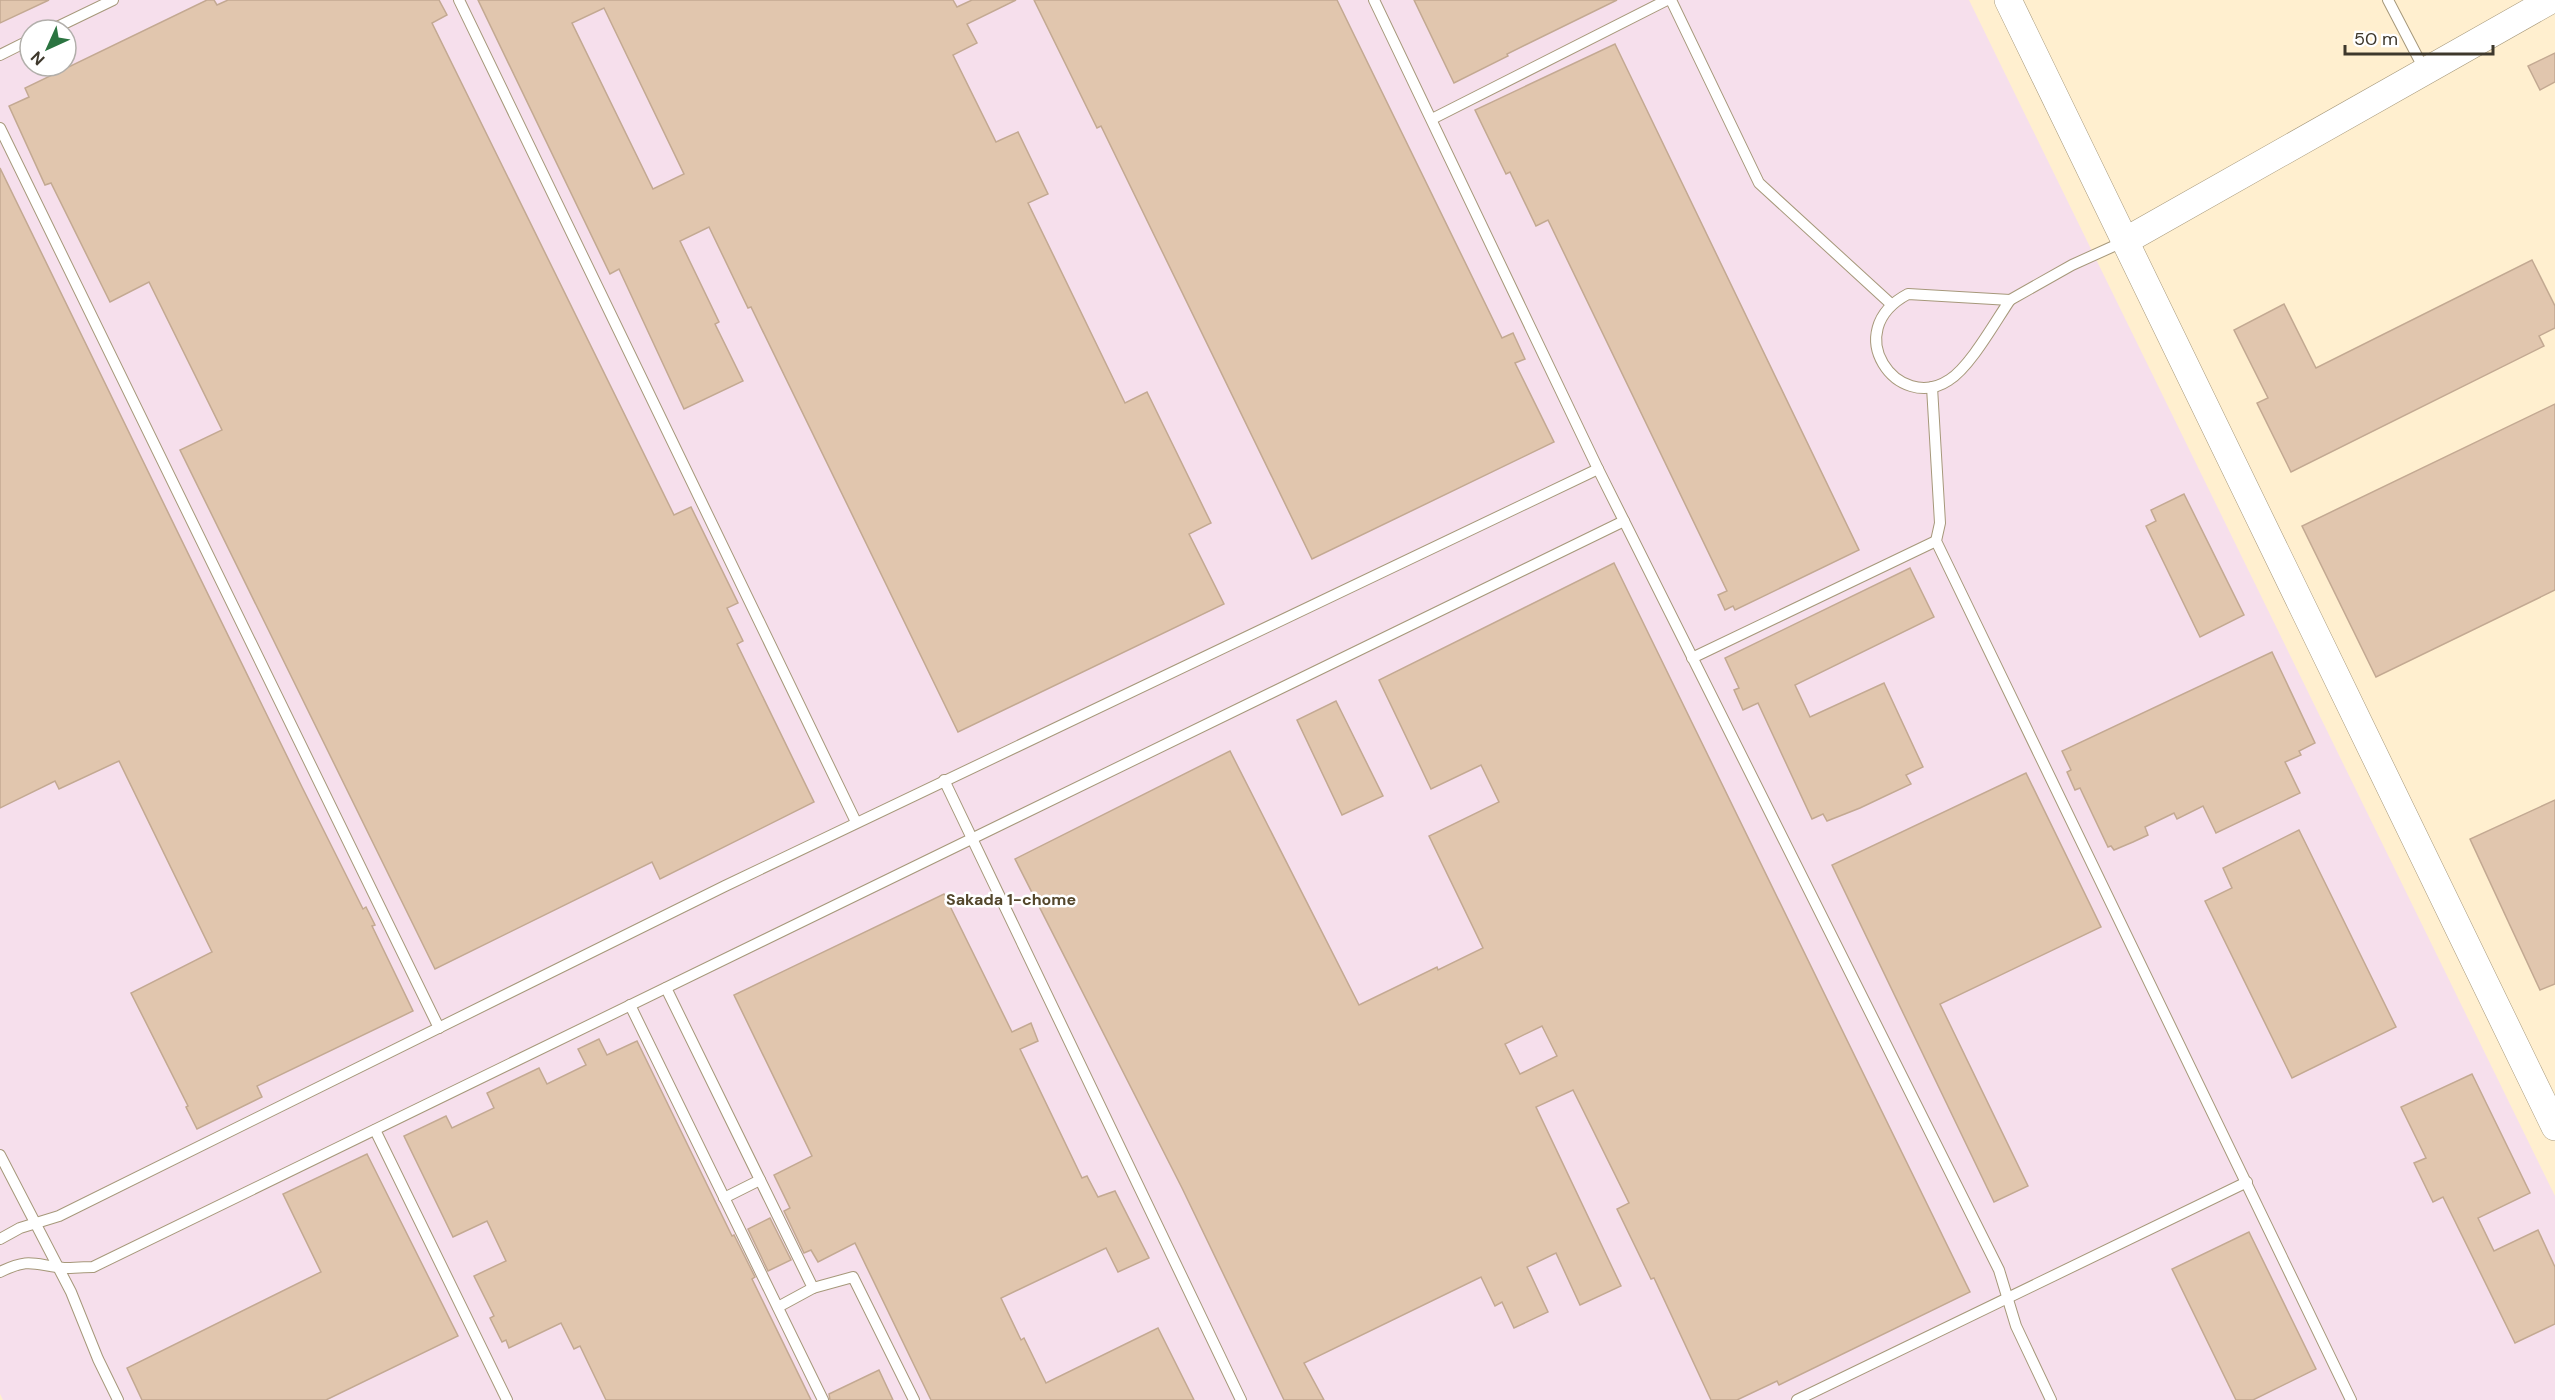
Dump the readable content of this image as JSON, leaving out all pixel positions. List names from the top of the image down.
{
  "districts": ["Sakada 1-chome"],
  "scale_bar": "50 m",
  "north": "bottom left"
}
